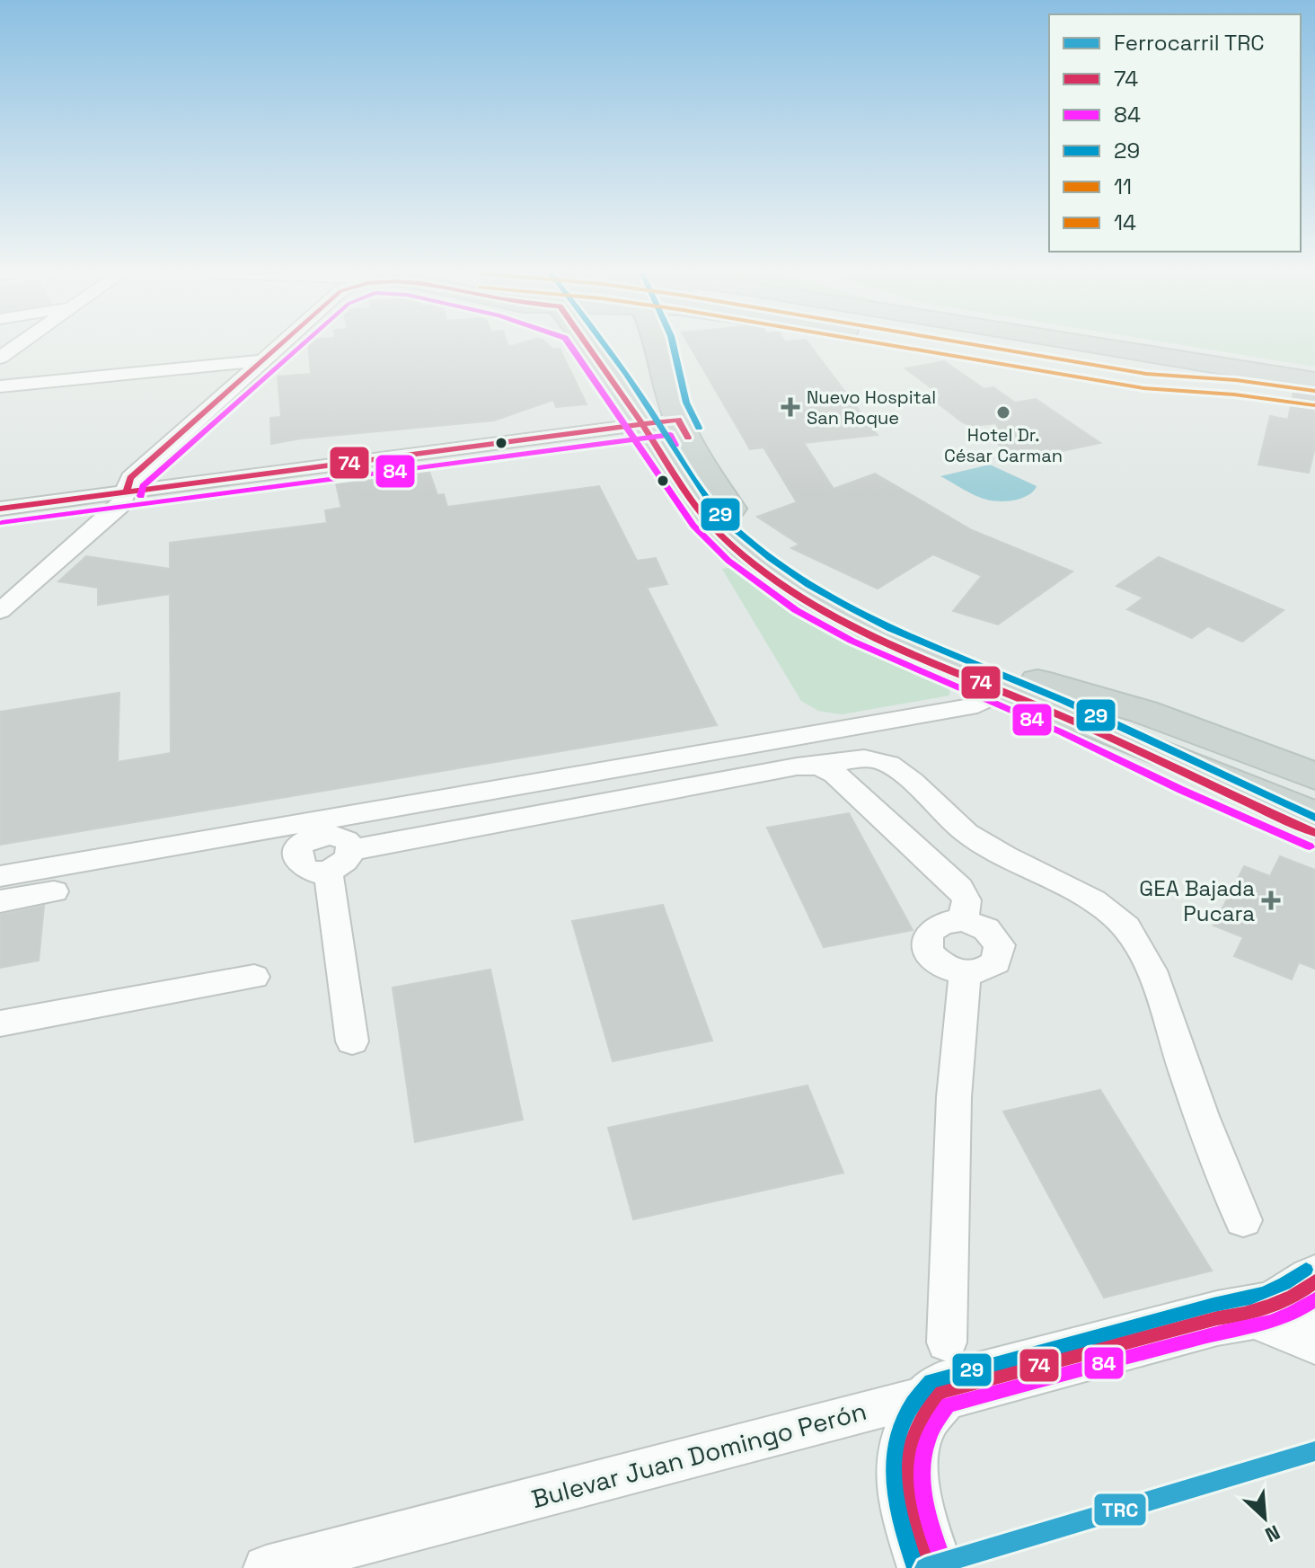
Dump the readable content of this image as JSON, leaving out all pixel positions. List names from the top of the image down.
{
  "streets": {
    "main road": ["Bulevar Juan Domingo Perón"]
  },
  "places": {
    "health": ["Nuevo Hospital San Roque", "GEA Bajada Pucara"],
    "other": ["Hotel Dr. César Carman"]
  },
  "lines": [
    "transit line 74",
    "transit line 84",
    "transit line 29",
    "transit line 11",
    "transit line 14",
    "rail line TRC"
  ],
  "legend": [
    "Ferrocarril TRC",
    "74",
    "84",
    "29",
    "11",
    "14"
  ],
  "north": "bottom right"
}
